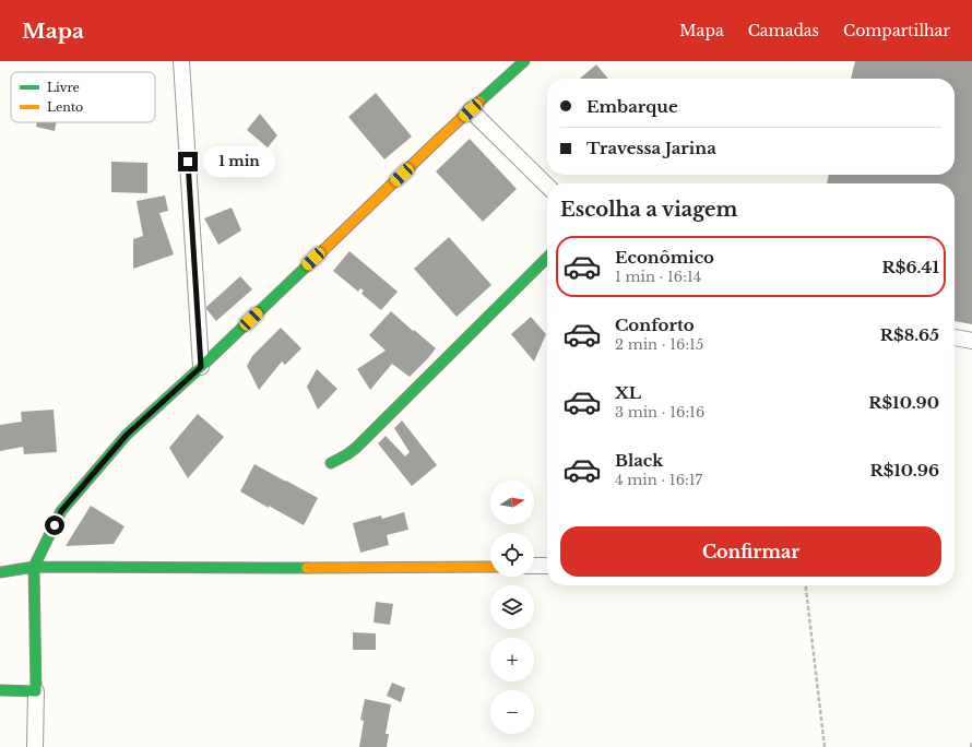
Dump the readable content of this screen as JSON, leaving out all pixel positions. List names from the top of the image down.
{
  "legend": ["Livre", "Lento"],
  "north": "right",
  "page": {
    "header": "Mapa",
    "nav": ["Mapa", "Camadas", "Compartilhar"],
    "banner": ["Embarque", "Travessa Jarina"],
    "bubble": "1 min",
    "heading": "Escolha a viagem",
    "list": [
      {
        "name": "Econômico",
        "note": "1 min · 16:14",
        "value": "R$6.41"
      },
      {
        "name": "Conforto",
        "note": "2 min · 16:15",
        "value": "R$8.65"
      },
      {
        "name": "XL",
        "note": "3 min · 16:16",
        "value": "R$10.90"
      },
      {
        "name": "Black",
        "note": "4 min · 16:17",
        "value": "R$10.96"
      }
    ],
    "map_buttons": ["+", "−"],
    "buttons": "Confirmar"
  }
}
